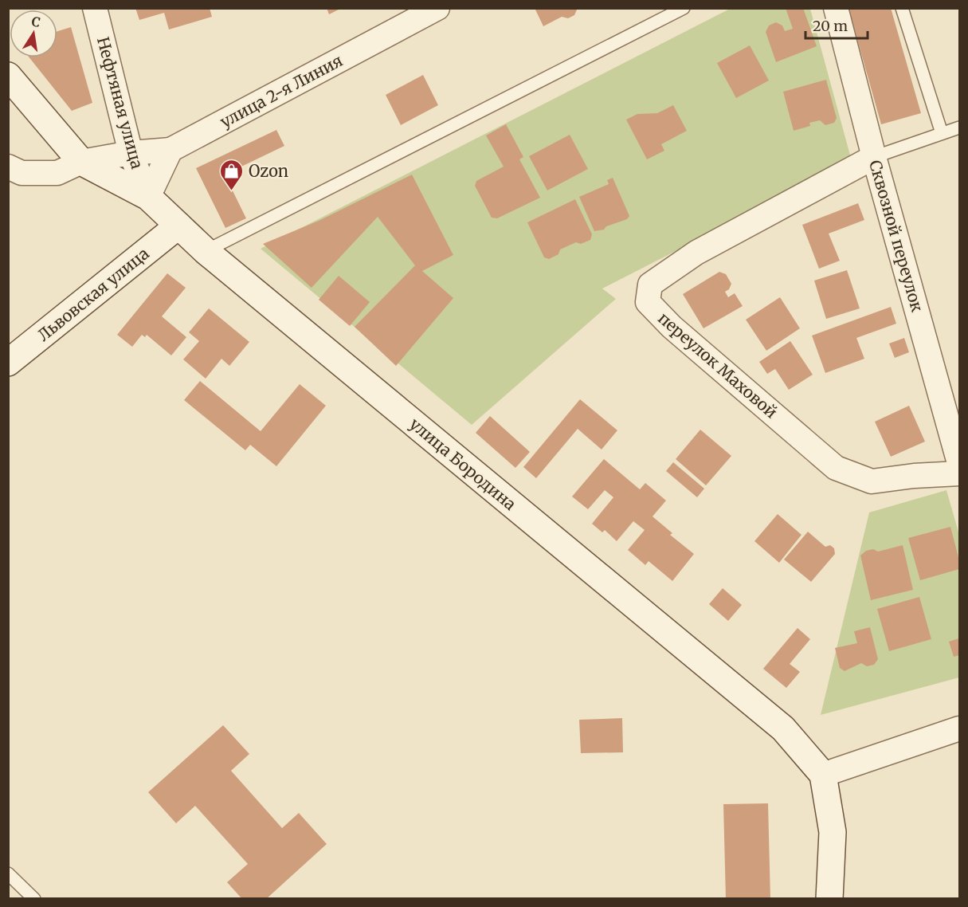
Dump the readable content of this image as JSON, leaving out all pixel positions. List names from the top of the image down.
{
  "streets": {
    "street": [
      "улица 2-я Линия",
      "Нефтяная улица",
      "Сквозной переулок",
      "Львовская улица",
      "переулок Маховой",
      "улица Бородина"
    ]
  },
  "crossings": [
    ["Нефтяная улица", "улица Бородина"],
    ["Сквозной переулок", "переулок Маховой"],
    ["Львовская улица", "улица Бородина"]
  ],
  "places": {
    "shop": ["Ozon"]
  },
  "scale_bar": "20 m",
  "north": "top"
}
